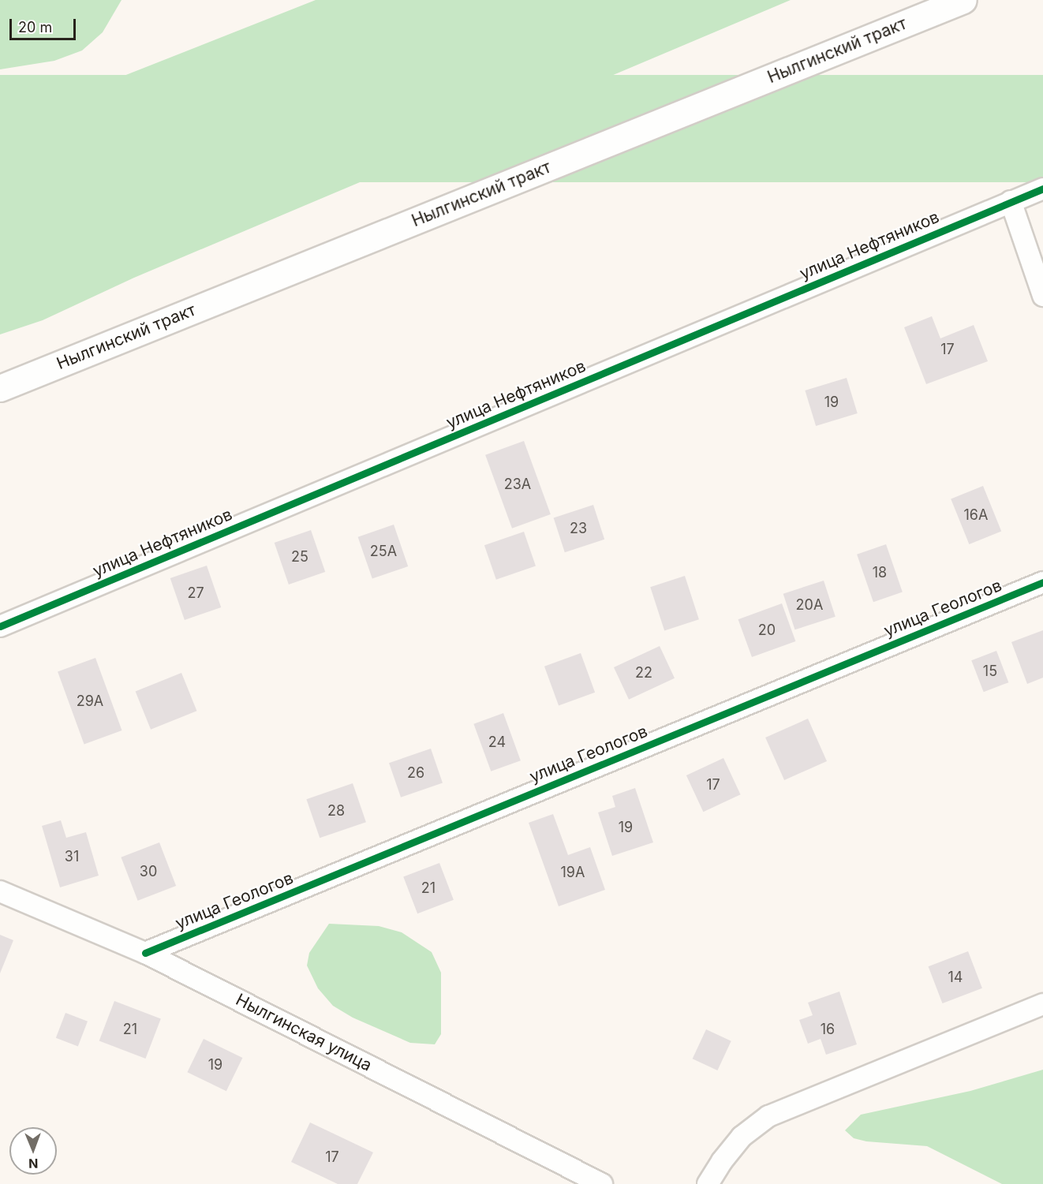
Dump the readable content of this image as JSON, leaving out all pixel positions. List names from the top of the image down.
{
  "streets": {
    "main road": ["Нылгинский тракт"],
    "street": ["улица Нефтяников", "улица Геологов", "Нылгинская улица"]
  },
  "crossings": [
    ["улица Геологов", "Нылгинская улица"]
  ],
  "house_numbers": [
    "17",
    "19",
    "23А",
    "16А",
    "23",
    "25А",
    "25",
    "18",
    "27",
    "20А",
    "20",
    "15",
    "22",
    "29А",
    "24",
    "26",
    "17",
    "28",
    "19",
    "31",
    "30",
    "19А",
    "21",
    "14",
    "21",
    "16",
    "19",
    "17"
  ],
  "scale_bar": "20 m",
  "north": "bottom"
}
